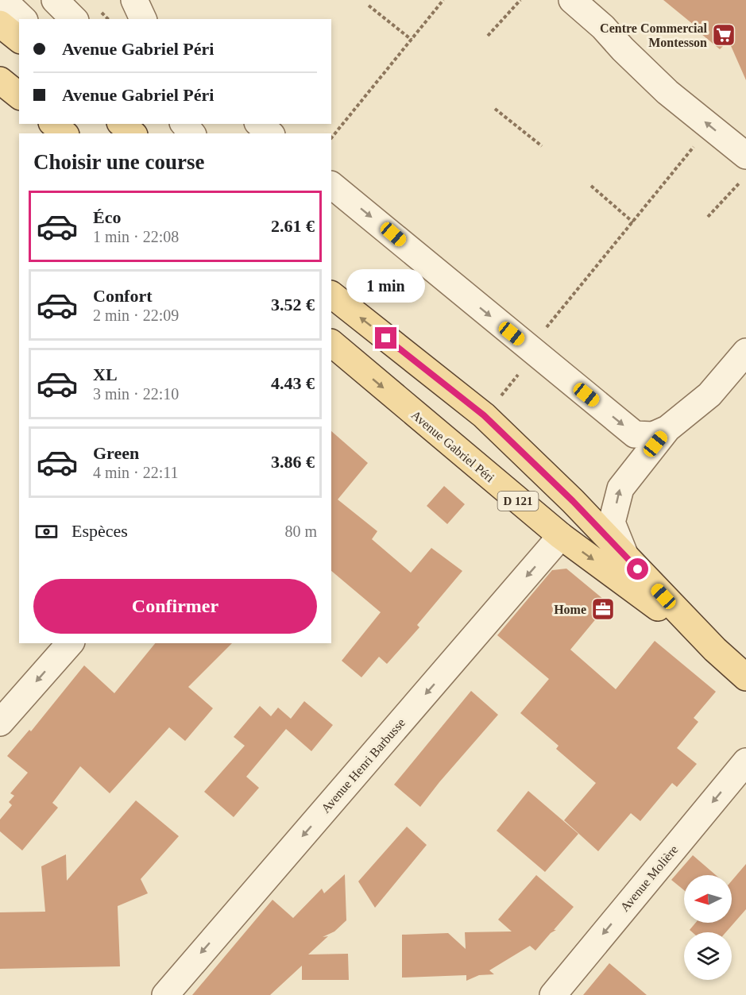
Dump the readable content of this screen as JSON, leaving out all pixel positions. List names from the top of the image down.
{
  "streets": {
    "main road": ["Avenue Gabriel Péri", "D 121"],
    "street": ["Avenue Henri Barbusse", "Avenue Molière"]
  },
  "crossings": [
    ["Avenue Gabriel Péri", "Avenue Henri Barbusse"]
  ],
  "one_way": ["Avenue Henri Barbusse", "Avenue Molière"],
  "places": {
    "supermarket": ["Centre Commercial Montesson"],
    "office": ["Home"]
  },
  "north": "left",
  "page": {
    "banner": ["Avenue Gabriel Péri", "Avenue Gabriel Péri"],
    "heading": "Choisir une course",
    "list": [
      {
        "name": "Éco",
        "note": "1 min · 22:08",
        "value": "2.61 €"
      },
      {
        "name": "Confort",
        "note": "2 min · 22:09",
        "value": "3.52 €"
      },
      {
        "name": "XL",
        "note": "3 min · 22:10",
        "value": "4.43 €"
      },
      {
        "name": "Green",
        "note": "4 min · 22:11",
        "value": "3.86 €"
      }
    ],
    "bubble": "1 min",
    "pay": ["Espèces", "80 m"],
    "buttons": "Confirmer"
  }
}
